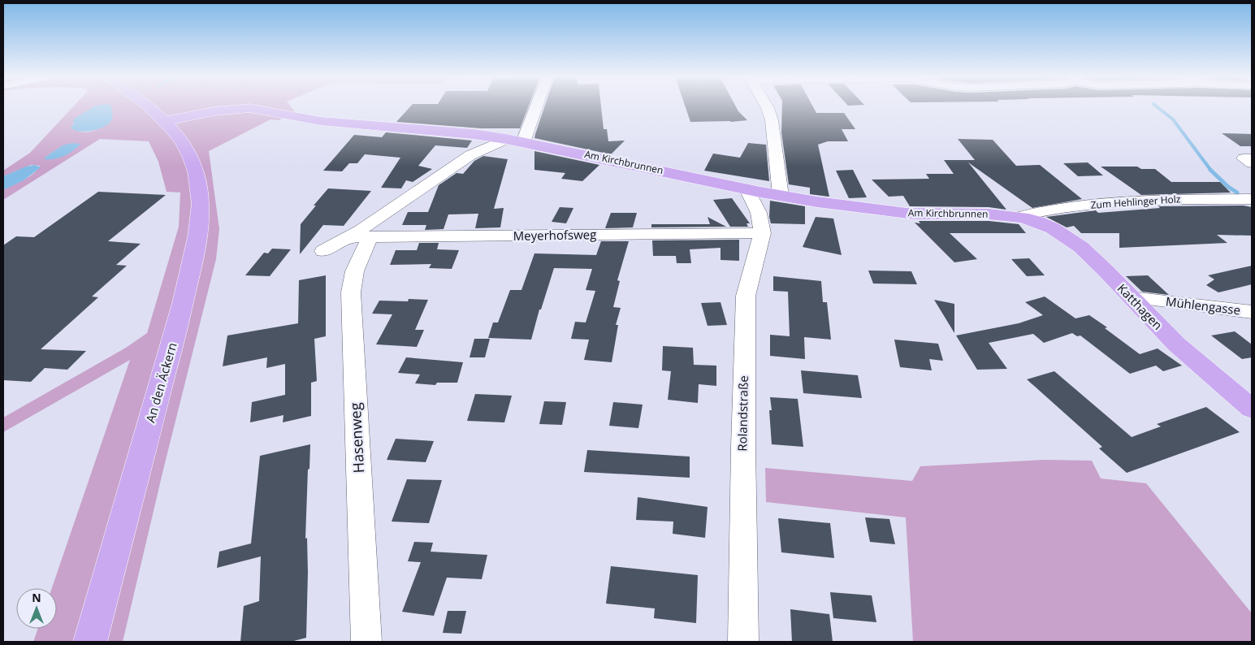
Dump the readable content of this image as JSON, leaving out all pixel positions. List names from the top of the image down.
{
  "streets": {
    "main road": ["Am Kirchbrunnen", "Katthagen", "An den Äckern"],
    "street": [
      "Zum Hehlinger Holz",
      "Meyerhofsweg",
      "Mühlengasse",
      "Rolandstraße",
      "Hasenweg"
    ]
  },
  "crossings": [
    ["Am Kirchbrunnen", "Zum Hehlinger Holz"],
    ["Am Kirchbrunnen", "Katthagen"],
    ["Am Kirchbrunnen", "An den Äckern"],
    ["Am Kirchbrunnen", "Rolandstraße"],
    ["Zum Hehlinger Holz", "Katthagen"],
    ["Meyerhofsweg", "Rolandstraße"],
    ["Meyerhofsweg", "Hasenweg"],
    ["Mühlengasse", "Katthagen"]
  ],
  "north": "top"
}
